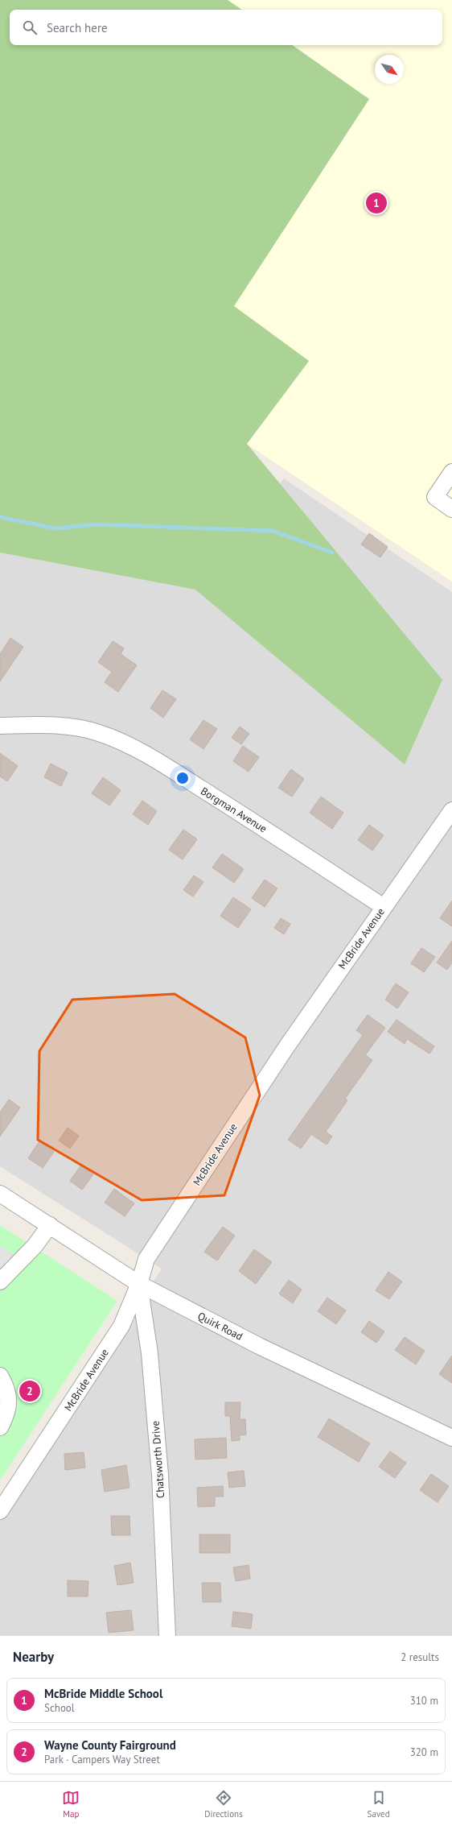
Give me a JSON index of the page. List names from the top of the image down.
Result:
{
  "streets": {
    "street": [
      "Borgman Avenue",
      "McBride Avenue",
      "Quirk Road",
      "Chatsworth Drive"
    ]
  },
  "crossings": [
    ["Borgman Avenue", "McBride Avenue"],
    ["McBride Avenue", "Quirk Road"],
    ["McBride Avenue", "Chatsworth Drive"],
    ["Quirk Road", "Chatsworth Drive"]
  ],
  "north": "bottom right",
  "page": {
    "search": "Search here",
    "pins": ["1", "2"],
    "heading": ["Nearby", "2 results"],
    "list": [
      {
        "mark": "1",
        "name": "McBride Middle School",
        "note": "School",
        "value": "310 m"
      },
      {
        "mark": "2",
        "name": "Wayne County Fairground",
        "note": "Park · Campers Way Street",
        "value": "320 m"
      }
    ],
    "nav": ["Map", "Directions", "Saved"]
  }
}
